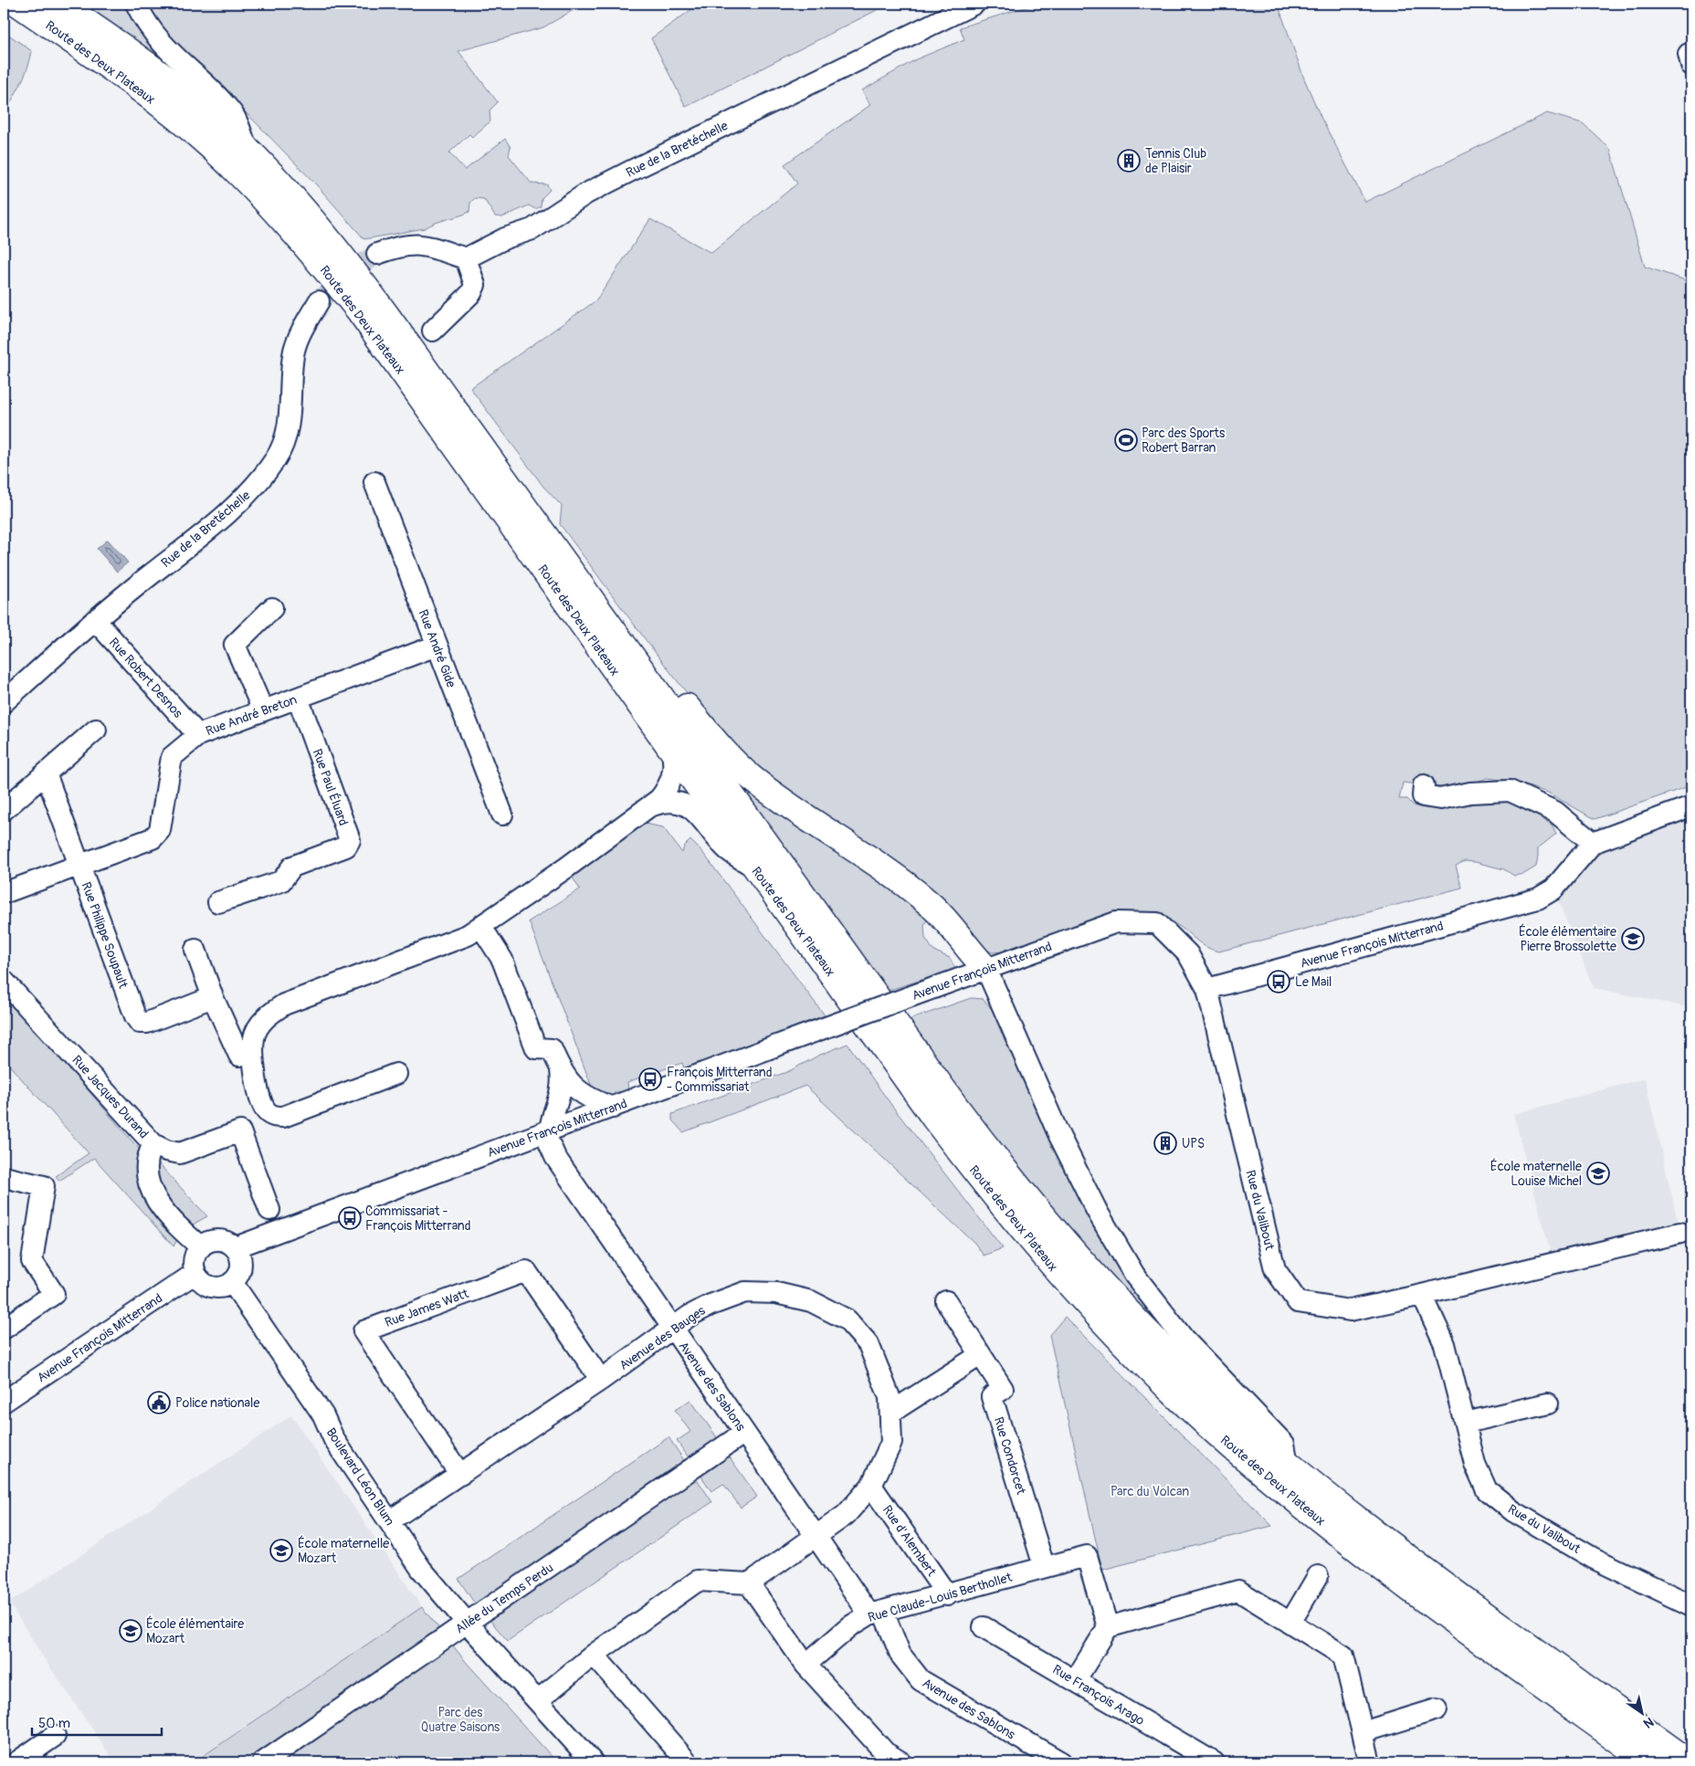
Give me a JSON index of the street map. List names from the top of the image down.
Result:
{
  "streets": {
    "main road": ["Route des Deux Plateaux"],
    "street": [
      "Rue de la Bretéchelle",
      "Rue André Gide",
      "Rue Robert Desnos",
      "Rue André Breton",
      "Rue Paul Éluard",
      "Rue Philippe Soupault",
      "Avenue François Mitterrand",
      "Rue Jacques Durand",
      "Rue du Valibout",
      "Rue James Watt",
      "Avenue des Bauges",
      "Avenue des Sablons",
      "Rue Condorcet",
      "Boulevard Léon Blum",
      "Rue d'Alembert",
      "Rue Claude-Louis Berthollet",
      "Allée du Temps Perdu",
      "Rue François Arago"
    ]
  },
  "crossings": [
    ["Route des Deux Plateaux", "Avenue François Mitterrand"],
    ["Rue de la Bretéchelle", "Rue Robert Desnos"],
    ["Rue André Gide", "Rue André Breton"],
    ["Rue Robert Desnos", "Rue André Breton"],
    ["Rue André Breton", "Rue Paul Éluard"],
    ["Rue André Breton", "Rue Philippe Soupault"],
    ["Avenue François Mitterrand", "Rue du Valibout"],
    ["Avenue François Mitterrand", "Avenue des Sablons"],
    ["Avenue François Mitterrand", "Boulevard Léon Blum"],
    ["Rue James Watt", "Avenue des Bauges"],
    ["Avenue des Bauges", "Avenue des Sablons"],
    ["Avenue des Bauges", "Boulevard Léon Blum"],
    ["Avenue des Bauges", "Rue d'Alembert"],
    ["Avenue des Sablons", "Rue Claude-Louis Berthollet"],
    ["Avenue des Sablons", "Allée du Temps Perdu"],
    ["Rue Condorcet", "Rue Claude-Louis Berthollet"],
    ["Boulevard Léon Blum", "Allée du Temps Perdu"],
    ["Rue d'Alembert", "Rue Claude-Louis Berthollet"]
  ],
  "parks": ["Parc du Volcan", "Parc des Quatre Saisons"],
  "places": {
    "building": ["Tennis Club de Plaisir", "UPS"],
    "sports": ["Parc des Sports Robert Barran"],
    "school or university": [
      "École élémentaire Pierre Brossolette",
      "École maternelle Louise Michel",
      "École maternelle Mozart",
      "École élémentaire Mozart"
    ],
    "bus stop": ["Le Mail", "François Mitterrand - Commissariat", "Commissariat - François Mitterrand"],
    "public building": ["Police nationale"]
  },
  "scale_bar": "50 m",
  "north": "bottom right"
}
